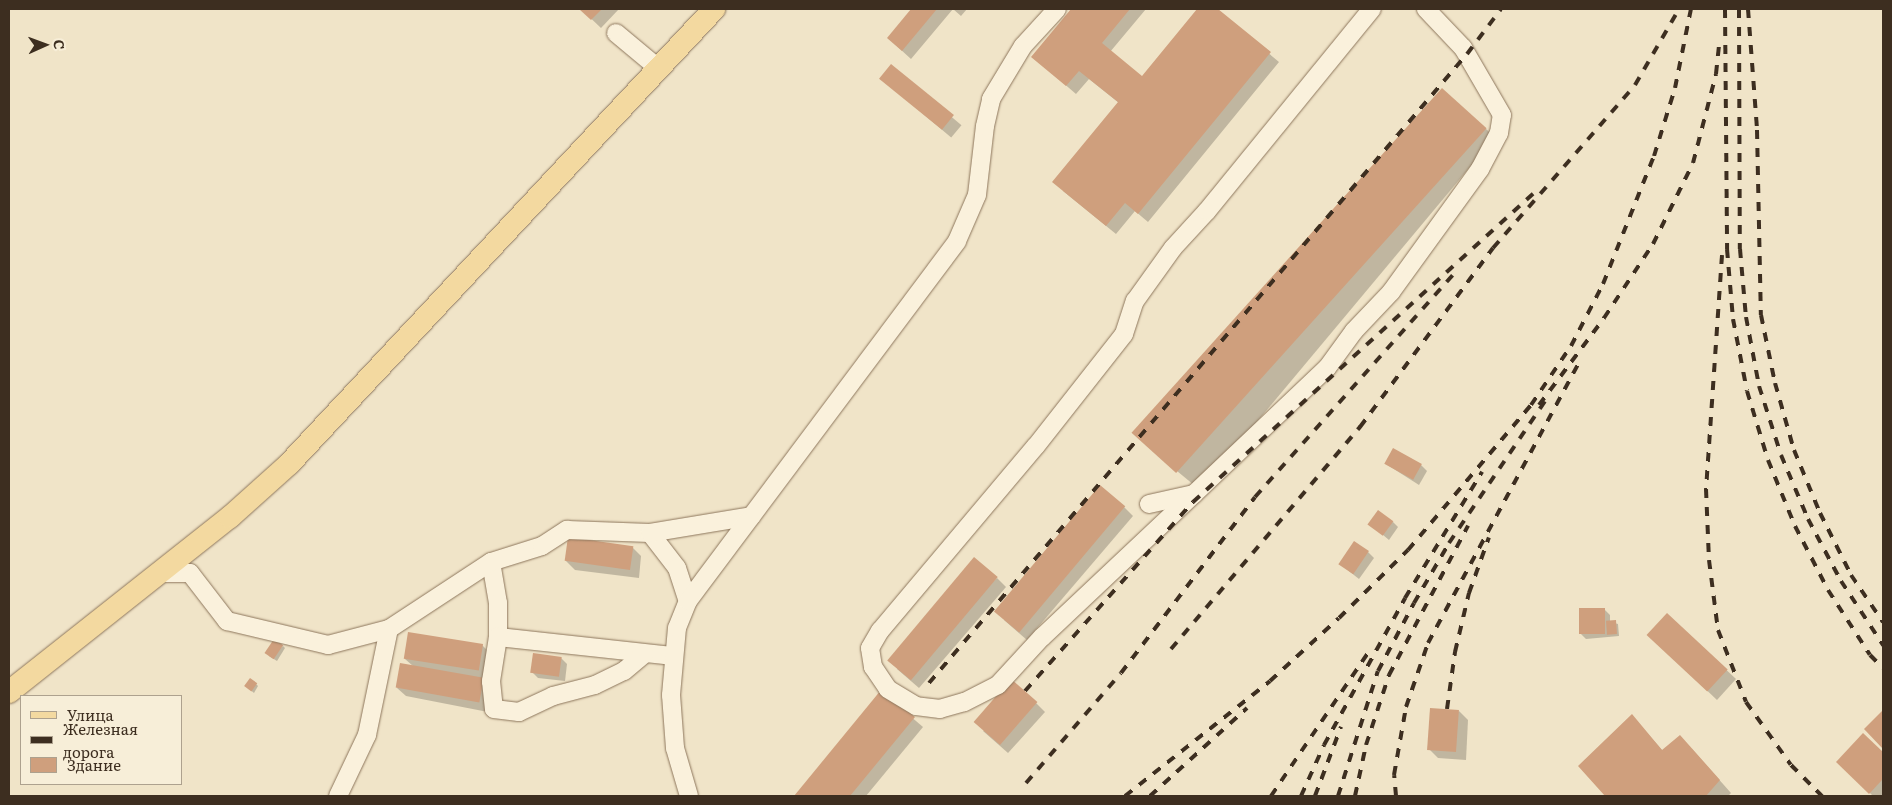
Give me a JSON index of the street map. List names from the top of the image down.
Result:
{
  "legend": ["Улица", "Железная дорога", "Здание"],
  "north": "right"
}
